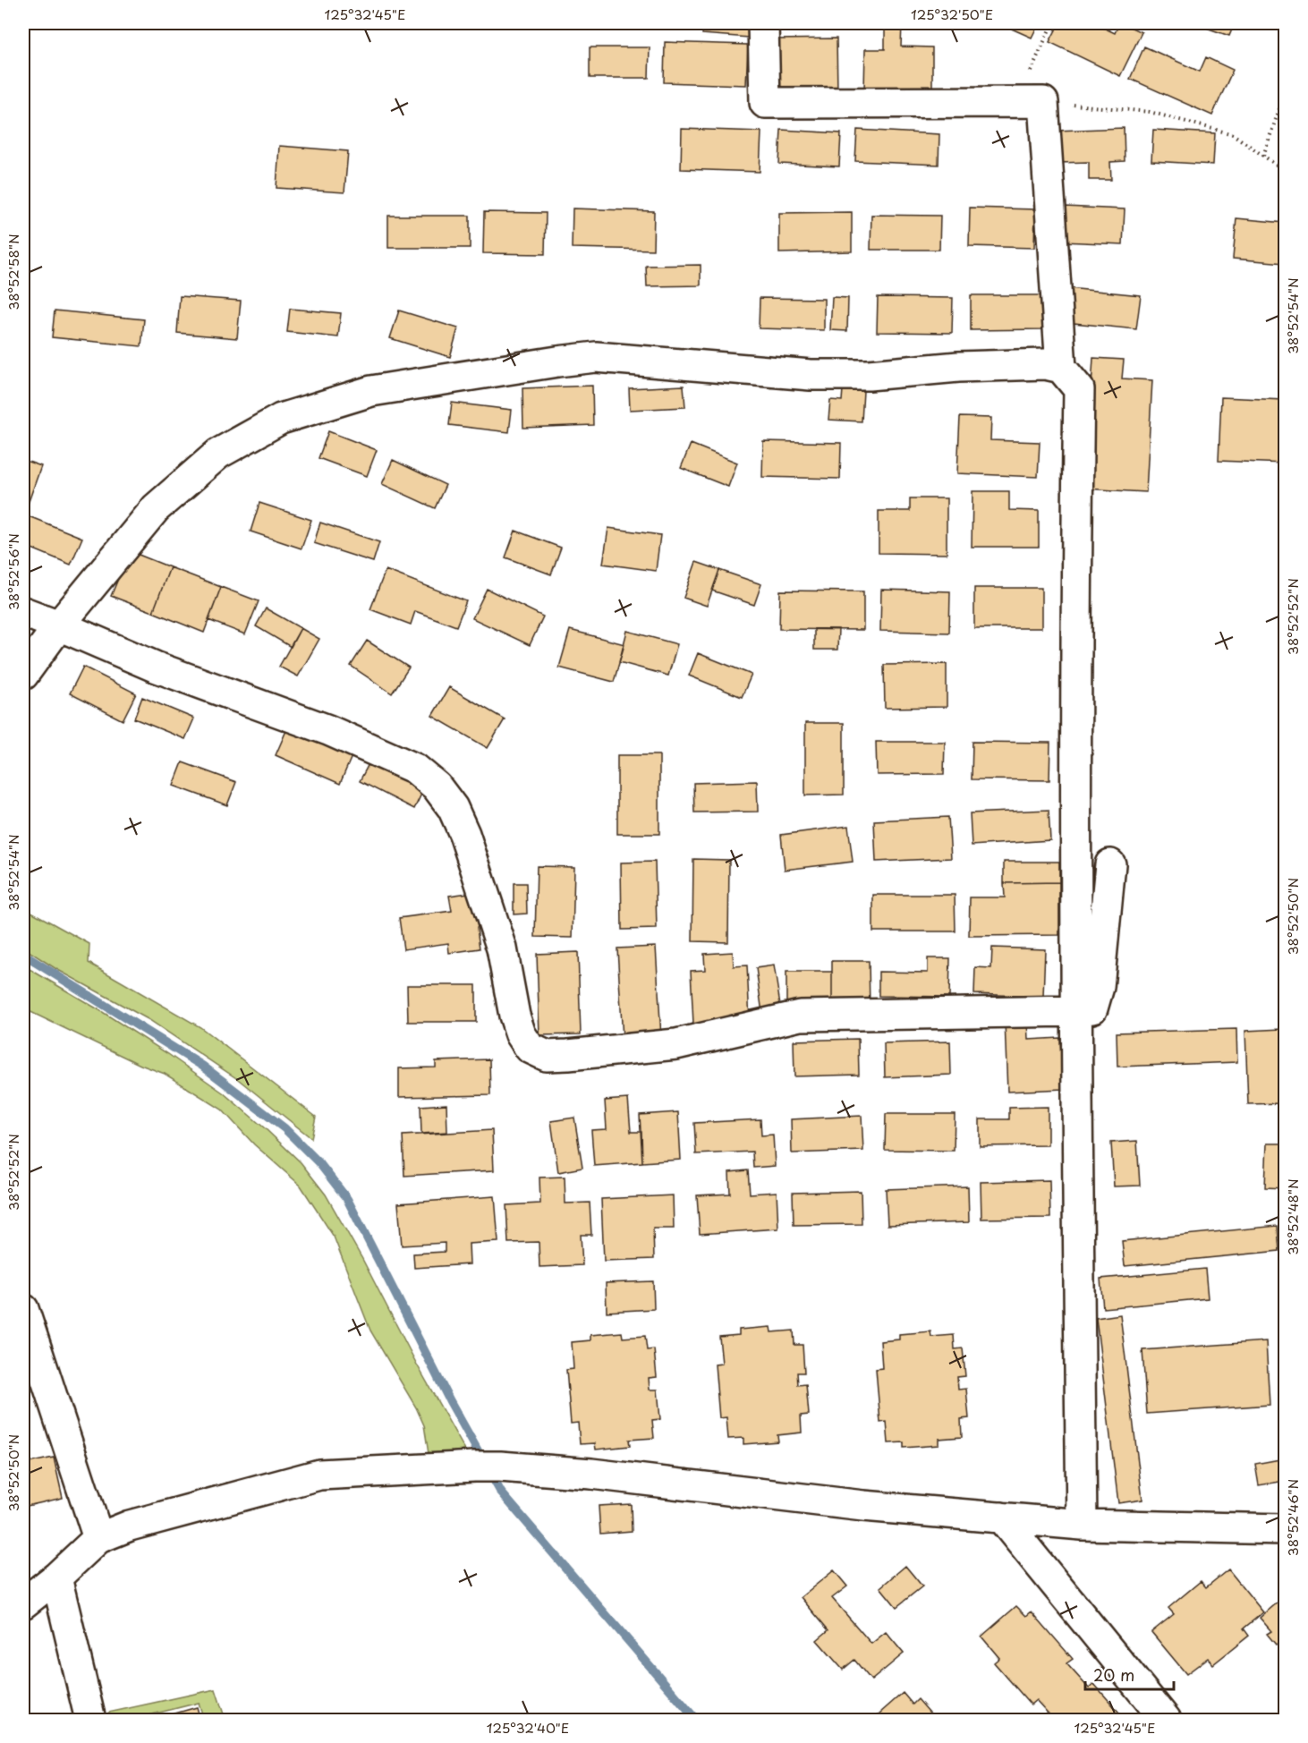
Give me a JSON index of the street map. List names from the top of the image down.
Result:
{
  "scale_bar": "20 m",
  "coordinates": [
    "125°32'45\"E",
    "125°32'50\"E",
    "38°52'58\"N",
    "38°52'54\"N",
    "38°52'56\"N",
    "38°52'52\"N",
    "38°52'50\"N",
    "38°52'48\"N",
    "38°52'46\"N",
    "125°32'40\"E"
  ]
}
